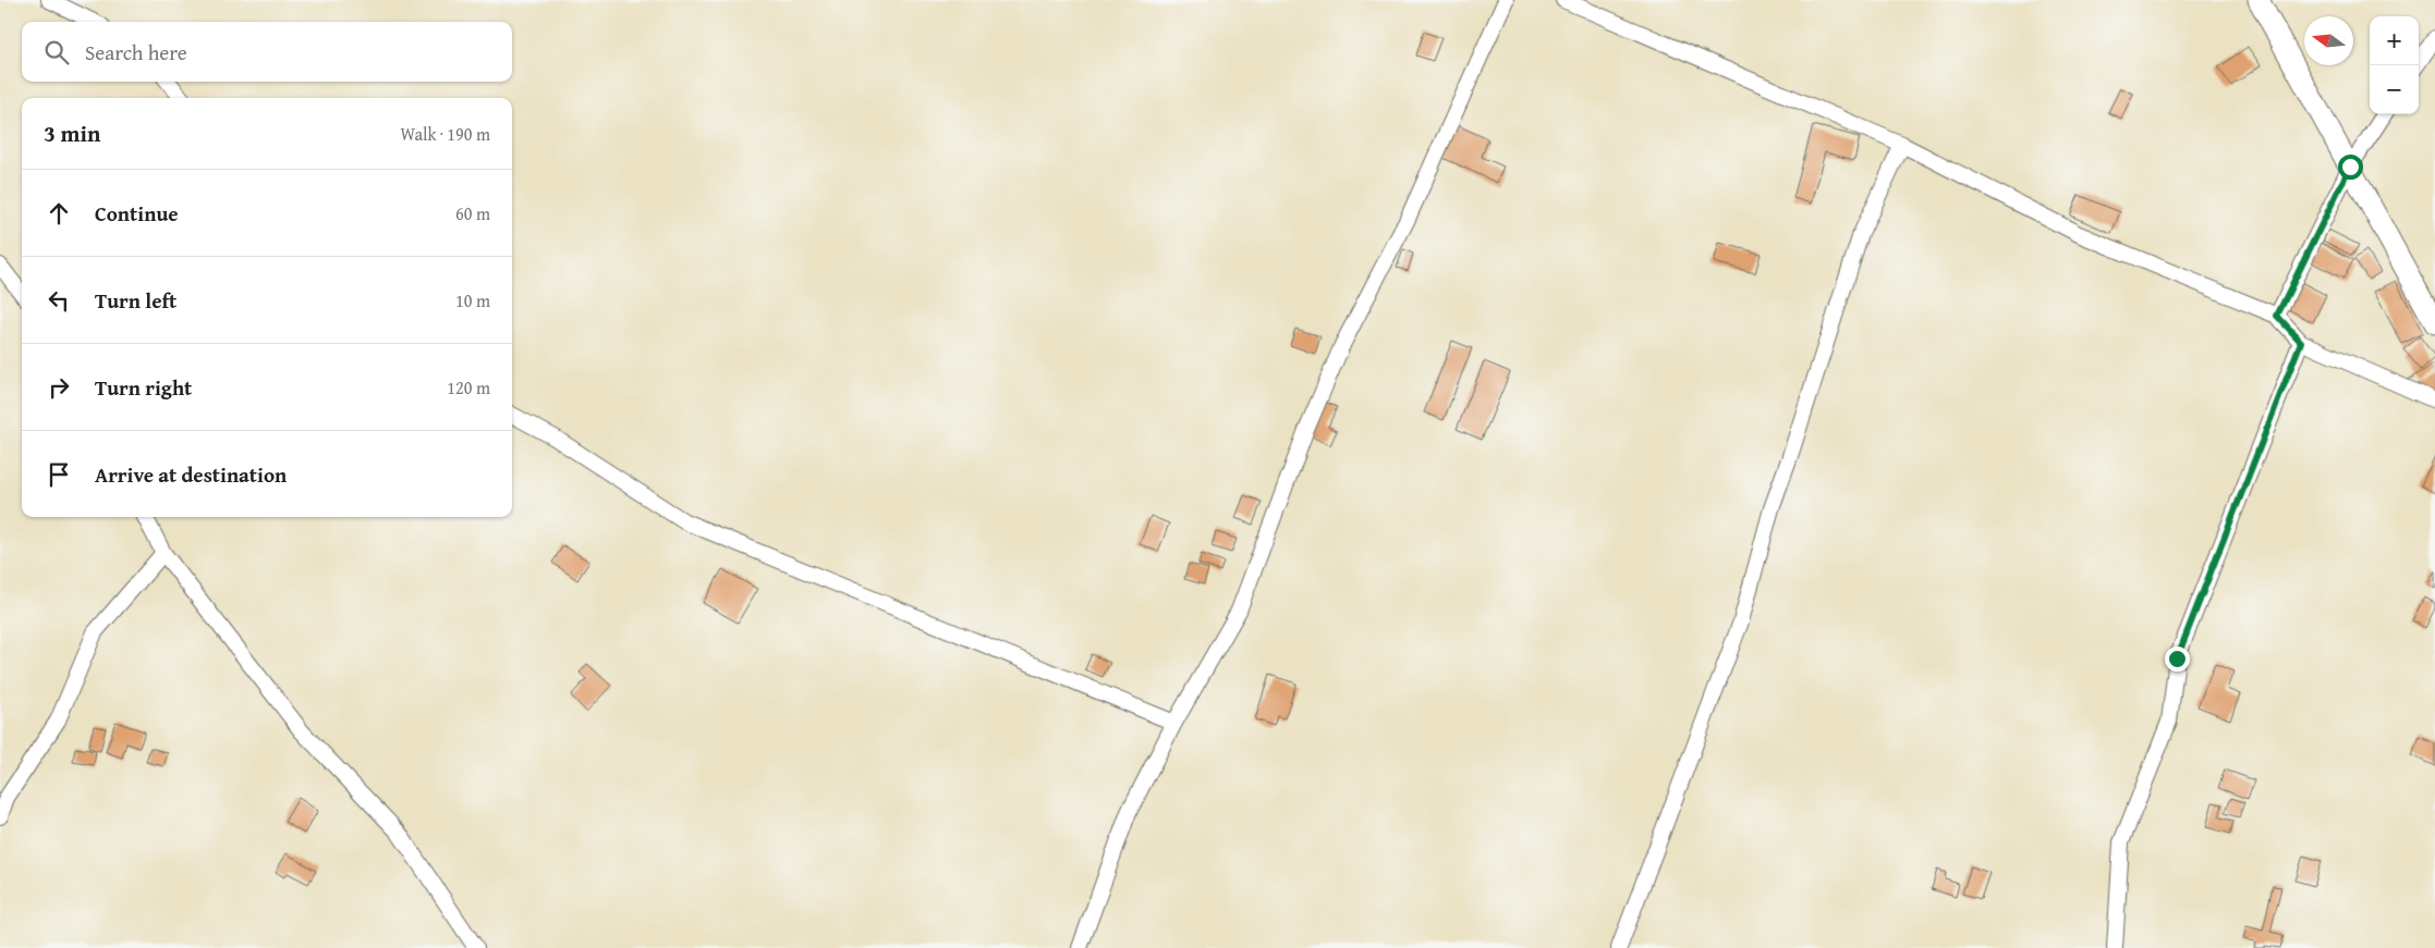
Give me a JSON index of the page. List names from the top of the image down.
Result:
{
  "north": "left",
  "page": {
    "map_buttons": ["+", "−"],
    "search": "Search here",
    "heading": ["3 min", "Walk · 190 m"],
    "list": [
      ["Continue", "60 m"],
      ["Turn left", "10 m"],
      ["Turn right", "120 m"],
      "Arrive at destination"
    ]
  }
}
